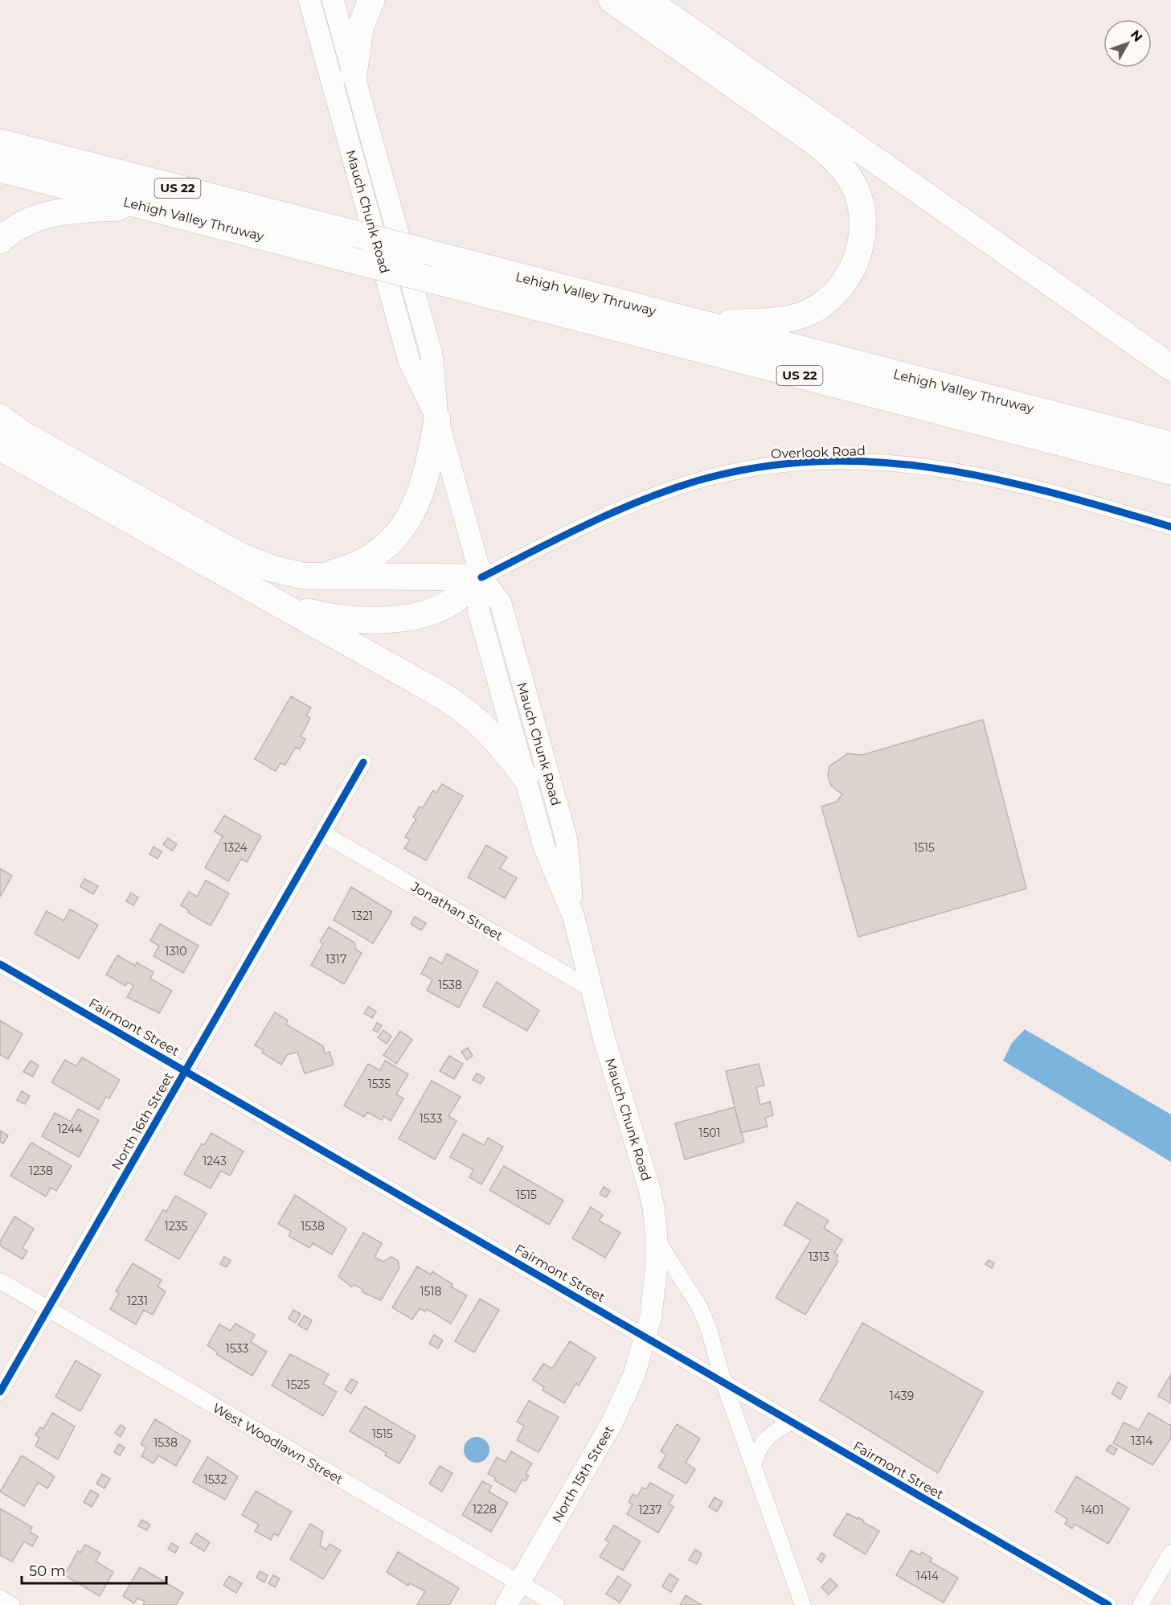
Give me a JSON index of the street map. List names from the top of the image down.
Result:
{
  "streets": {
    "highway": ["US 22", "Lehigh Valley Thruway"],
    "main road": ["Mauch Chunk Road", "North 15th Street"],
    "street": [
      "Overlook Road",
      "Jonathan Street",
      "Fairmont Street",
      "North 16th Street",
      "West Woodlawn Street"
    ]
  },
  "crossings": [
    ["Mauch Chunk Road", "Overlook Road"],
    ["Mauch Chunk Road", "Jonathan Street"],
    ["Mauch Chunk Road", "Fairmont Street"],
    ["Mauch Chunk Road", "North 15th Street"],
    ["Jonathan Street", "North 16th Street"],
    ["Fairmont Street", "North 16th Street"],
    ["Fairmont Street", "North 15th Street"],
    ["North 16th Street", "West Woodlawn Street"],
    ["West Woodlawn Street", "North 15th Street"]
  ],
  "house_numbers": [
    "1324",
    "1515",
    "1321",
    "1310",
    "1317",
    "1538",
    "1535",
    "1533",
    "1244",
    "1501",
    "1243",
    "1238",
    "1515",
    "1235",
    "1538",
    "1313",
    "1518",
    "1231",
    "1533",
    "1525",
    "1439",
    "1515",
    "1314",
    "1538",
    "1532",
    "1228",
    "1237",
    "1401",
    "1414"
  ],
  "scale_bar": "50 m",
  "north": "top right"
}
